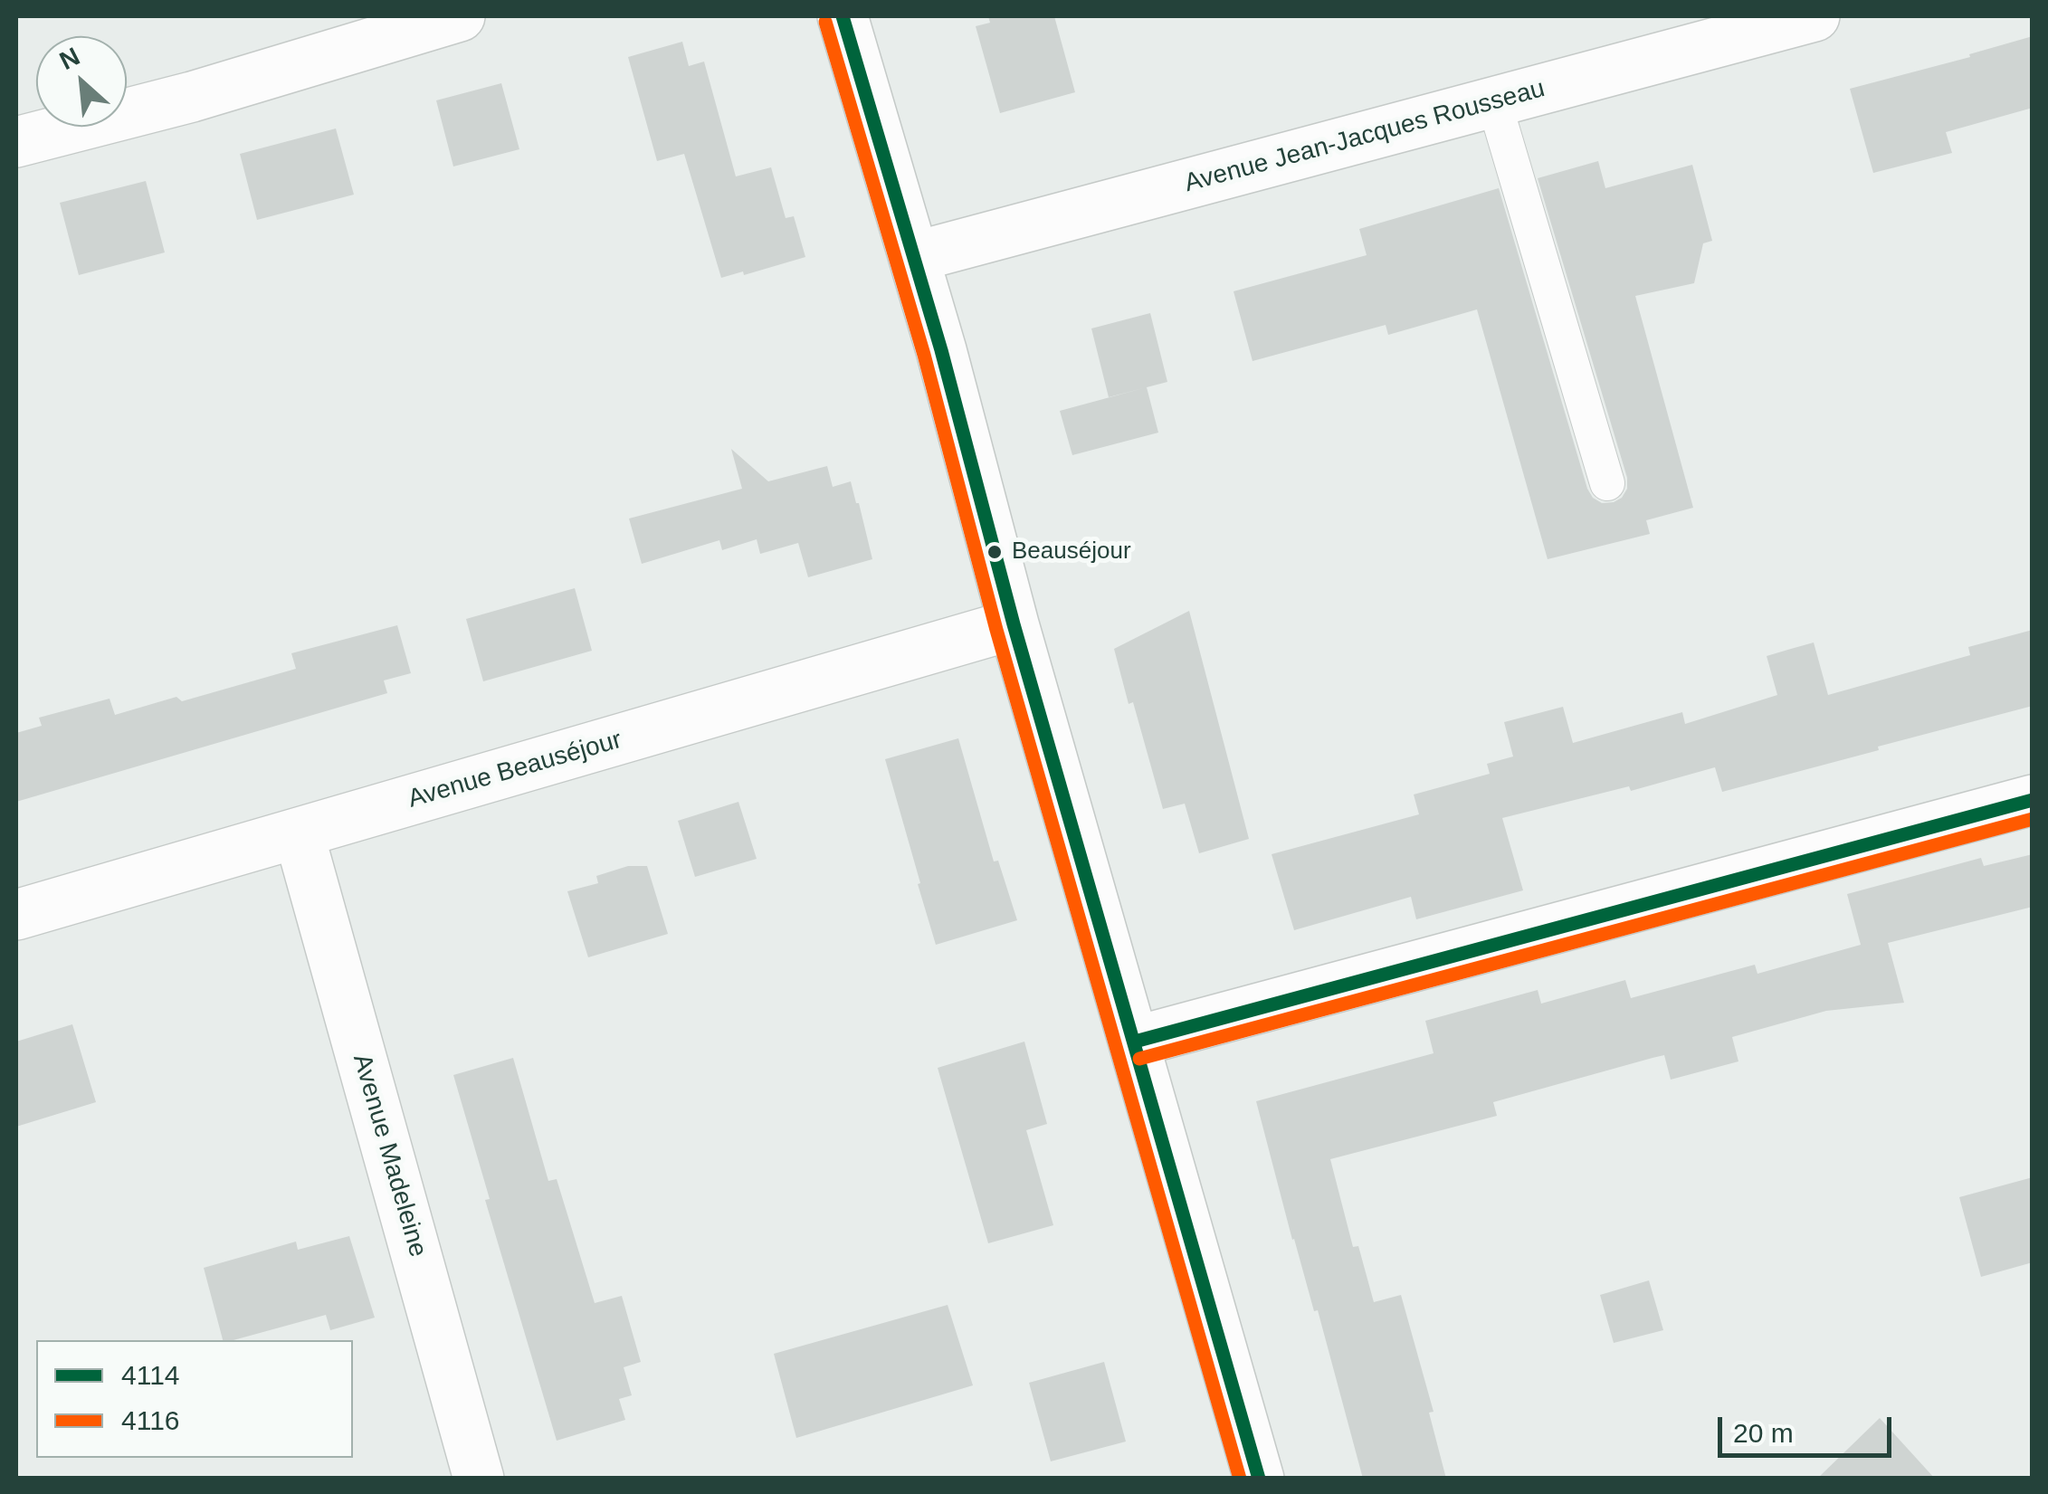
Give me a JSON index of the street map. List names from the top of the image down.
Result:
{
  "streets": {
    "street": ["Avenue Jean-Jacques Rousseau", "Avenue Beauséjour", "Avenue Madeleine"]
  },
  "crossings": [
    ["Avenue Beauséjour", "Avenue Madeleine"]
  ],
  "places": ["Beauséjour"],
  "lines": ["transit line 4114", "transit line 4116"],
  "legend": ["4114", "4116"],
  "scale_bar": "20 m",
  "north": "top left"
}
